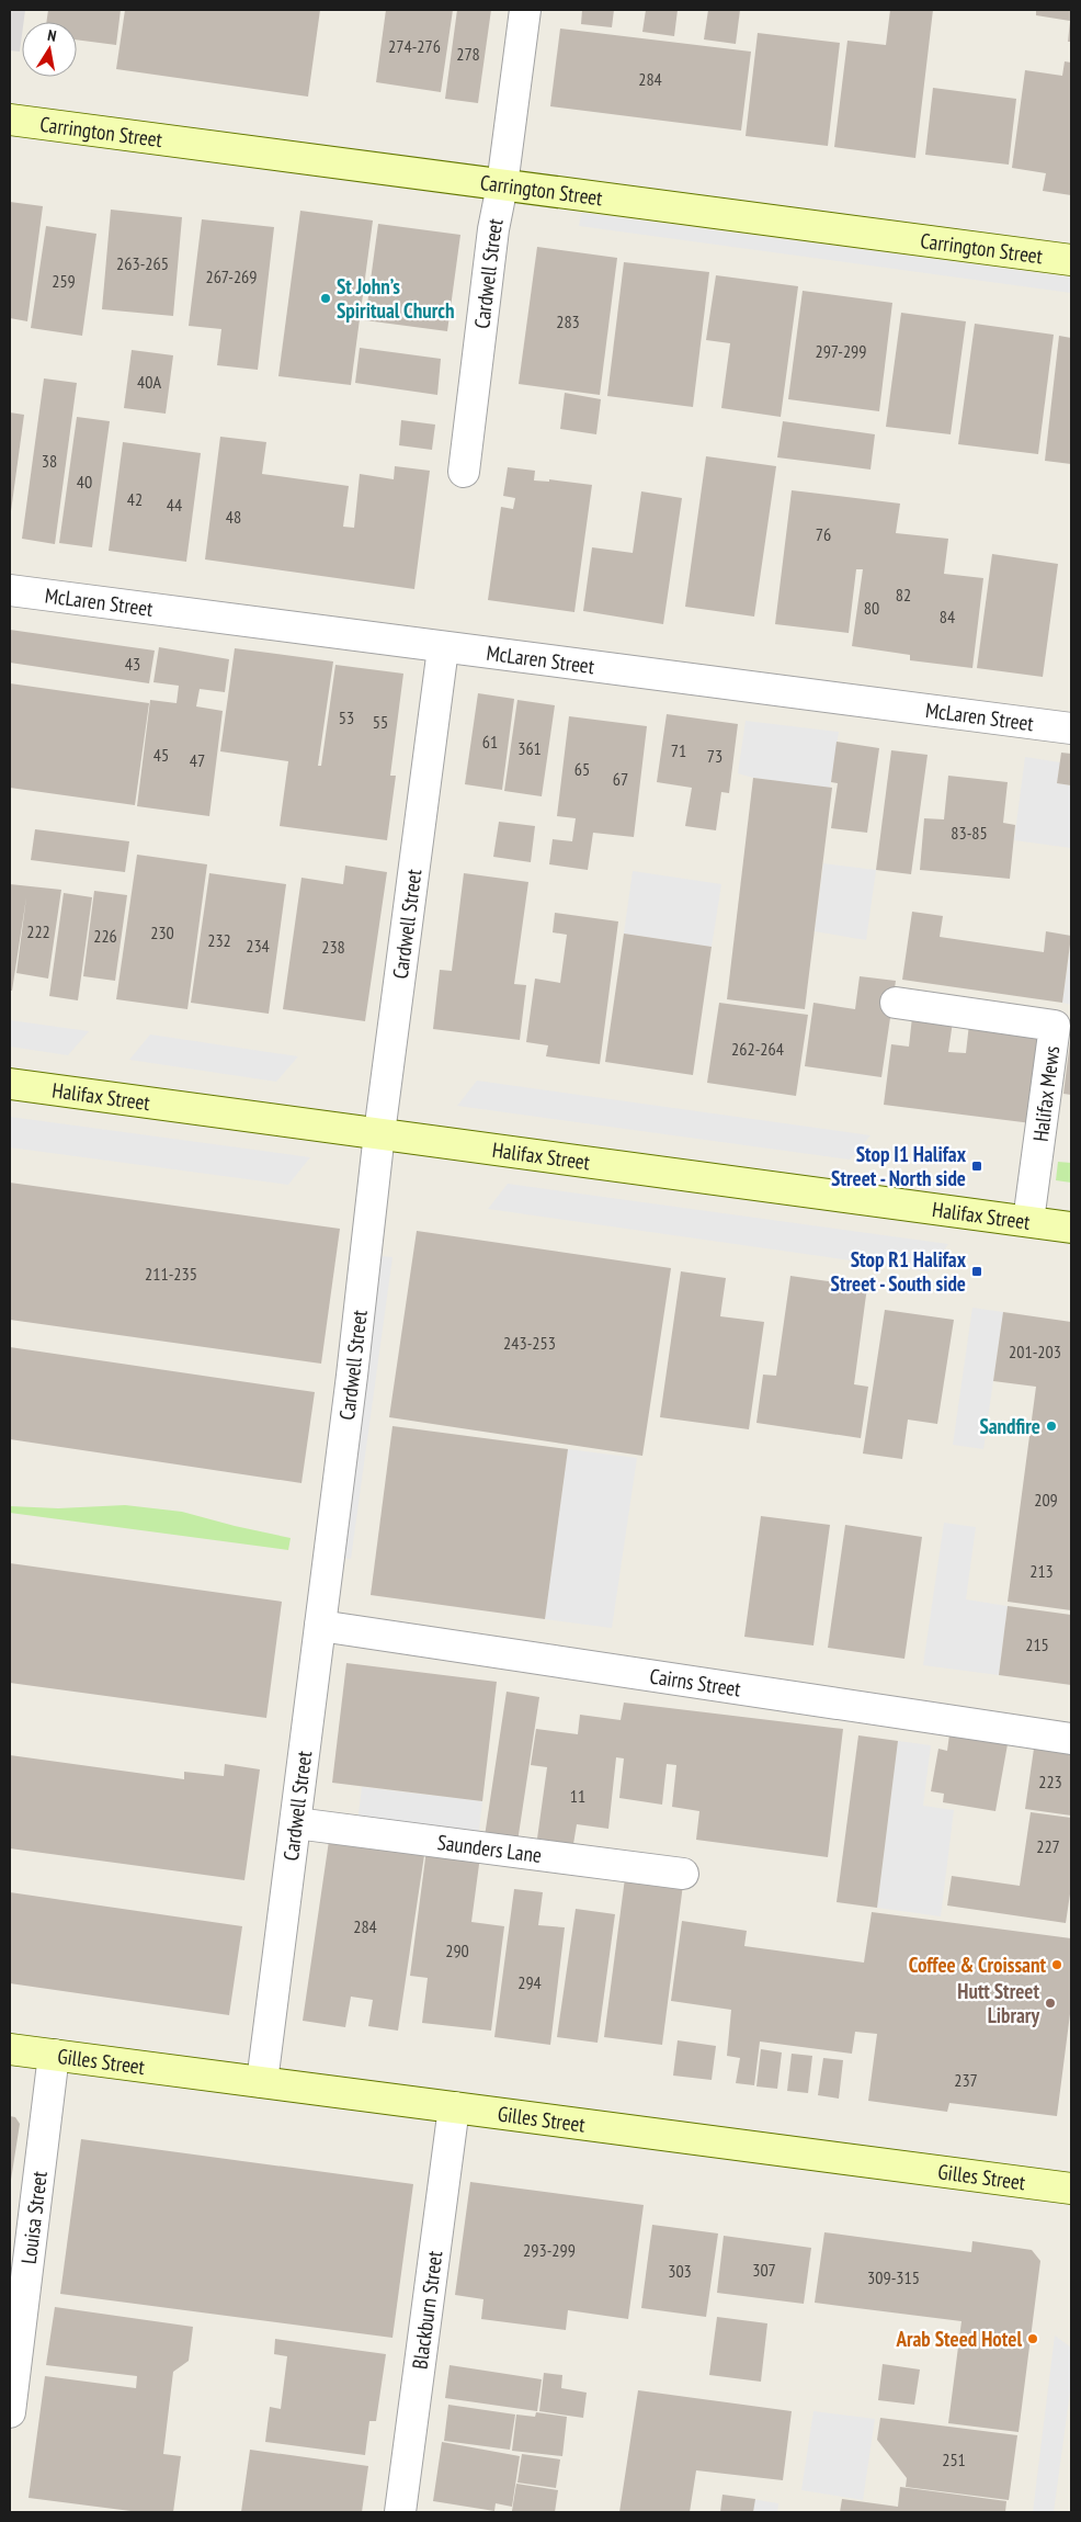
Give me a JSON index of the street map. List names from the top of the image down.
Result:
{
  "streets": {
    "street": [
      "Carrington Street",
      "Cardwell Street",
      "McLaren Street",
      "Halifax Mews",
      "Halifax Street",
      "Cairns Street",
      "Saunders Lane",
      "Gilles Street",
      "Louisa Street",
      "Blackburn Street"
    ]
  },
  "crossings": [
    ["Carrington Street", "Cardwell Street"],
    ["Cardwell Street", "McLaren Street"],
    ["Cardwell Street", "Halifax Street"],
    ["Cardwell Street", "Cairns Street"],
    ["Cardwell Street", "Saunders Lane"],
    ["Cardwell Street", "Gilles Street"],
    ["Halifax Mews", "Halifax Street"],
    ["Gilles Street", "Louisa Street"],
    ["Gilles Street", "Blackburn Street"]
  ],
  "places": {
    "other": [
      "St John’s Spiritual Church",
      "Sandfire",
      "Coffee & Croissant",
      "Hutt Street Library",
      "Arab Steed Hotel"
    ],
    "transit": ["Stop I1 Halifax Street - North side", "Stop R1 Halifax Street - South side"]
  },
  "house_numbers": [
    "274-276",
    "278",
    "284",
    "263-265",
    "267-269",
    "259",
    "283",
    "297-299",
    "40A",
    "38",
    "40",
    "42",
    "44",
    "48",
    "76",
    "82",
    "80",
    "84",
    "43",
    "53",
    "55",
    "61",
    "361",
    "71",
    "45",
    "73",
    "47",
    "65",
    "67",
    "83-85",
    "222",
    "230",
    "226",
    "232",
    "234",
    "238",
    "262-264",
    "211-235",
    "243-253",
    "201-203",
    "209",
    "213",
    "215",
    "223",
    "11",
    "227",
    "284",
    "290",
    "294",
    "237",
    "293-299",
    "307",
    "303",
    "309-315",
    "251"
  ],
  "north": "top"
}
